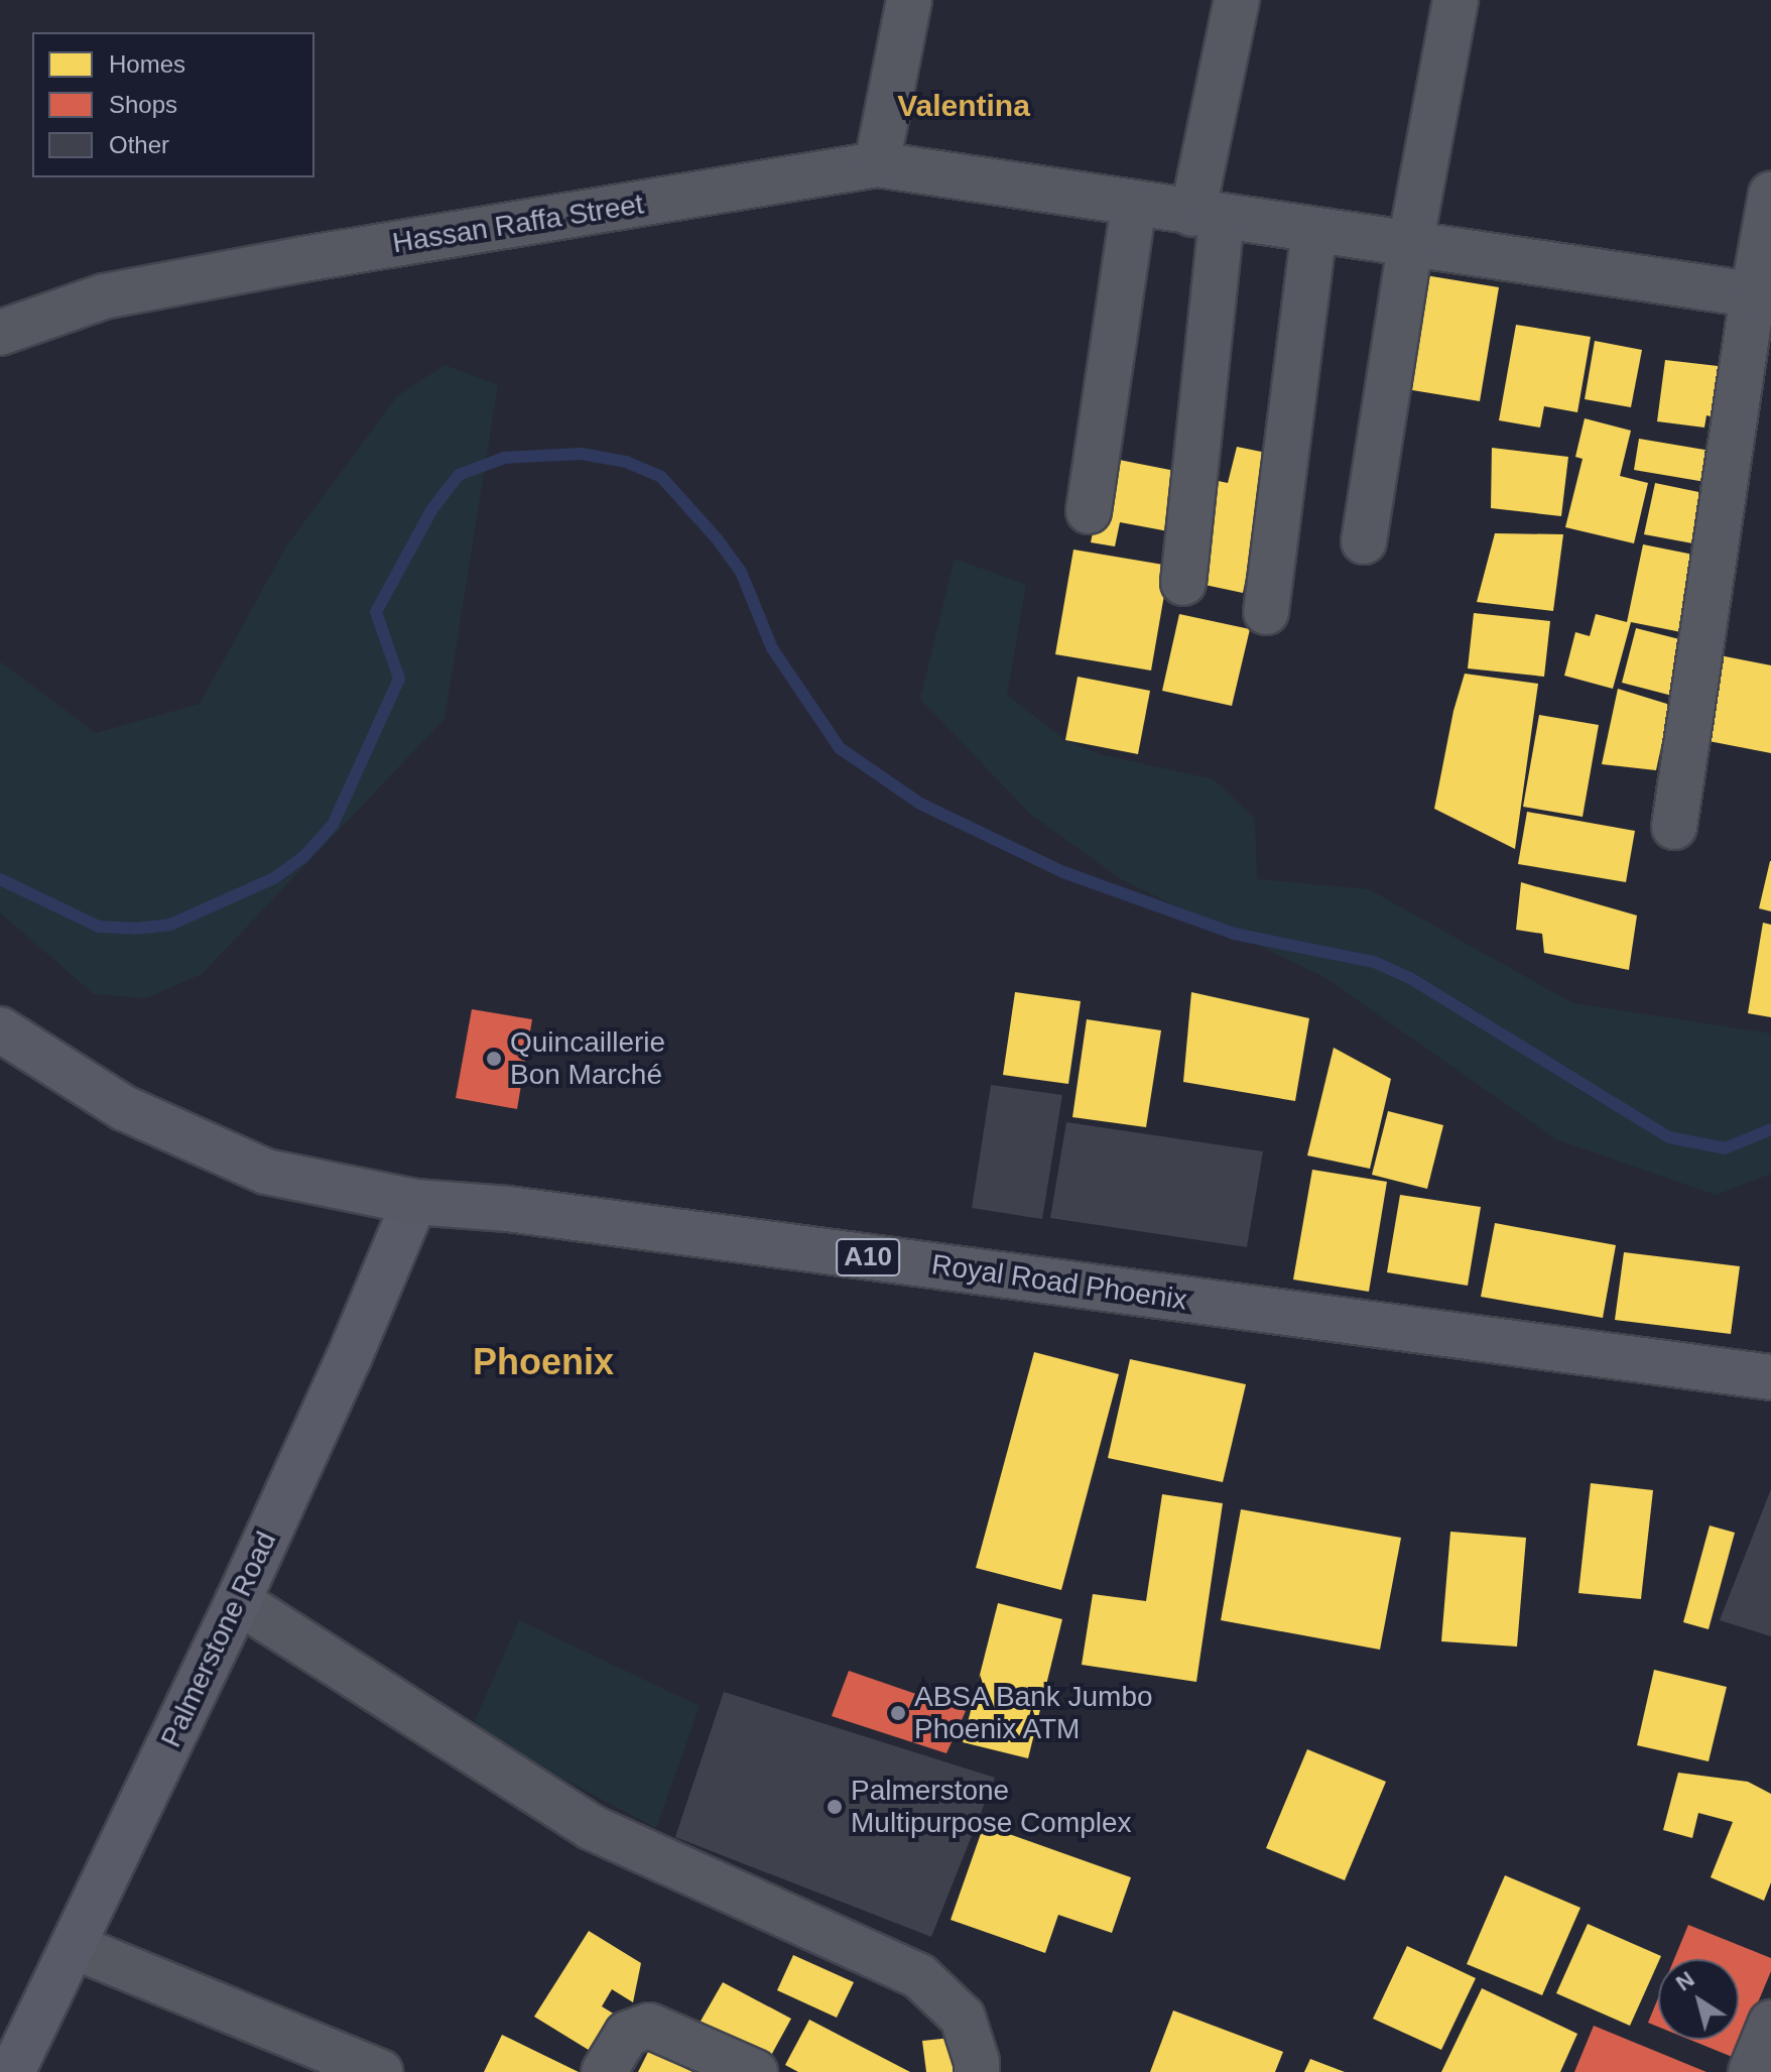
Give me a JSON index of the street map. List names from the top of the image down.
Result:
{
  "streets": {
    "main road": ["A10", "Royal Road Phoenix", "Palmerstone Road"],
    "street": ["Hassan Raffa Street"]
  },
  "crossings": [
    ["Royal Road Phoenix", "Palmerstone Road"]
  ],
  "districts": ["Valentina", "Phoenix"],
  "places": ["Quincaillerie Bon Marché", "ABSA Bank Jumbo Phoenix ATM", "Palmerstone Multipurpose Complex"],
  "legend": ["Homes", "Shops", "Other"],
  "north": "top left"
}
